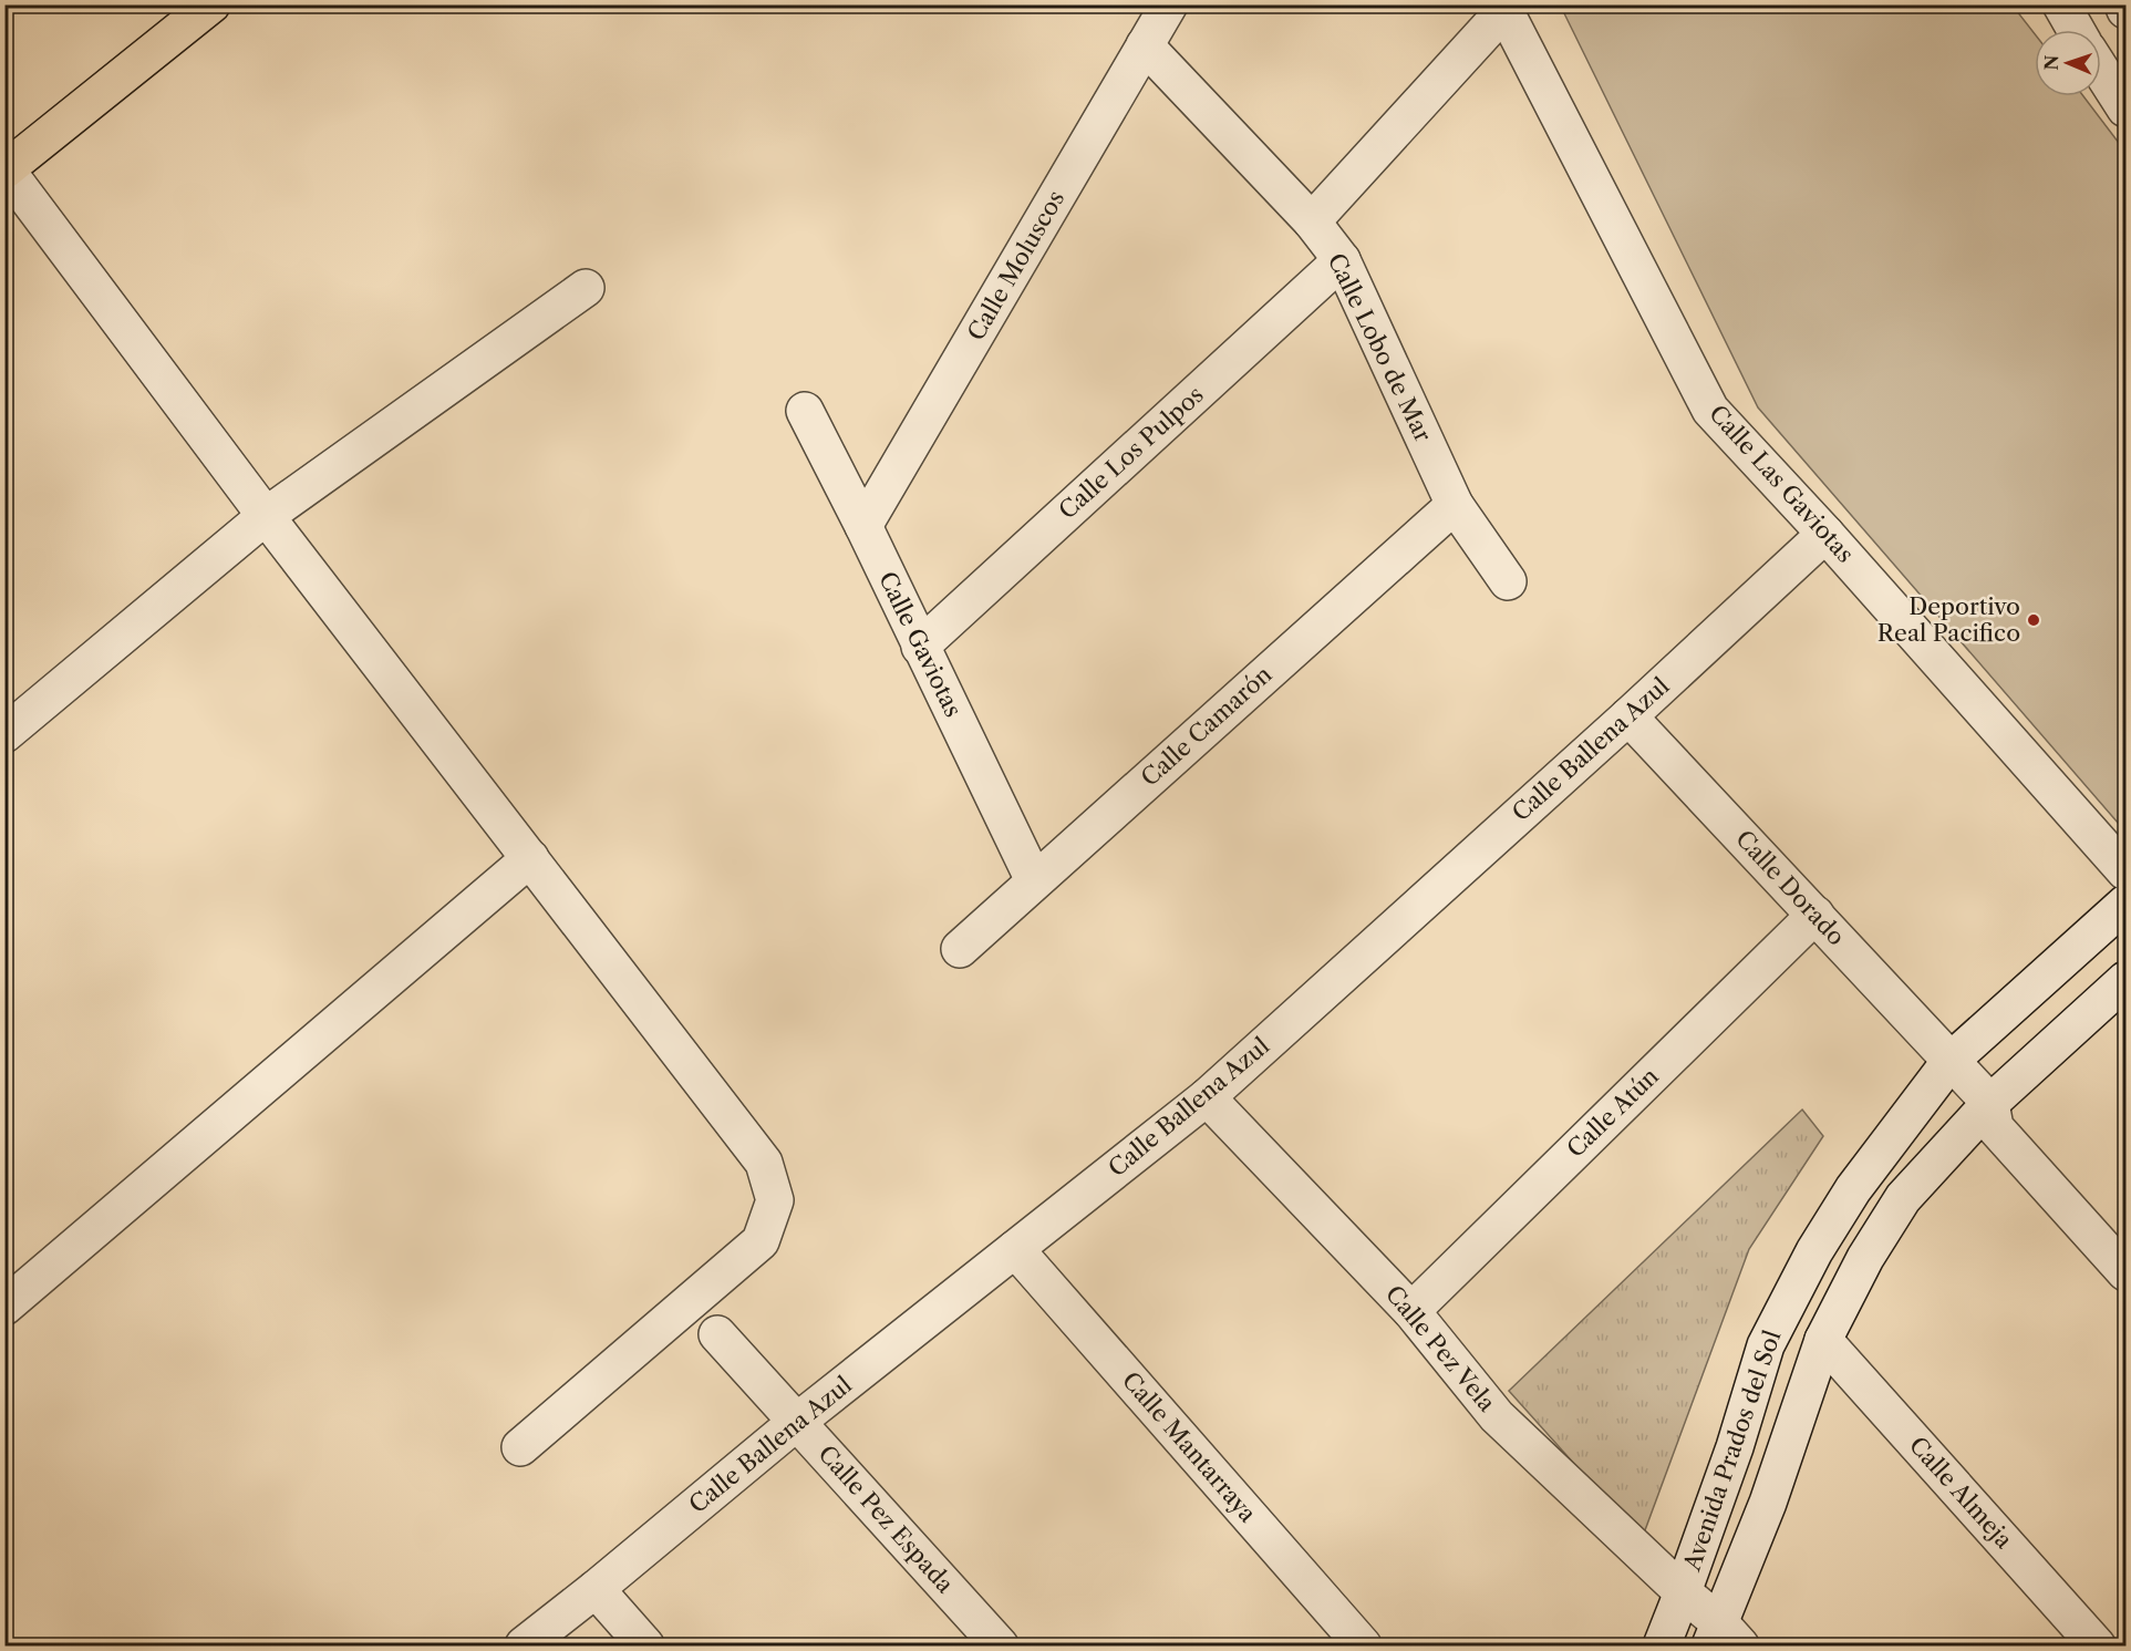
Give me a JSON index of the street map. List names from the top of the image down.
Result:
{
  "streets": {
    "street": [
      "Calle Moluscos",
      "Calle Lobo de Mar",
      "Calle Los Pulpos",
      "Calle Las Gaviotas",
      "Calle Gaviotas",
      "Calle Camarón",
      "Calle Ballena Azul",
      "Calle Dorado",
      "Calle Atún",
      "Calle Pez Vela",
      "Calle Mantarraya",
      "Avenida Prados del Sol",
      "Calle Almeja",
      "Calle Pez Espada"
    ]
  },
  "crossings": [
    ["Calle Moluscos", "Calle Lobo de Mar"],
    ["Calle Moluscos", "Calle Gaviotas"],
    ["Calle Lobo de Mar", "Calle Los Pulpos"],
    ["Calle Lobo de Mar", "Calle Camarón"],
    ["Calle Los Pulpos", "Calle Gaviotas"],
    ["Calle Las Gaviotas", "Calle Ballena Azul"],
    ["Calle Gaviotas", "Calle Camarón"],
    ["Calle Ballena Azul", "Calle Dorado"],
    ["Calle Ballena Azul", "Calle Pez Vela"],
    ["Calle Ballena Azul", "Calle Mantarraya"],
    ["Calle Ballena Azul", "Calle Pez Espada"],
    ["Calle Dorado", "Calle Atún"],
    ["Calle Dorado", "Avenida Prados del Sol"],
    ["Calle Atún", "Calle Pez Vela"],
    ["Calle Pez Vela", "Avenida Prados del Sol"],
    ["Avenida Prados del Sol", "Calle Almeja"]
  ],
  "places": ["Deportivo Real Pacifico"],
  "north": "left"
}
